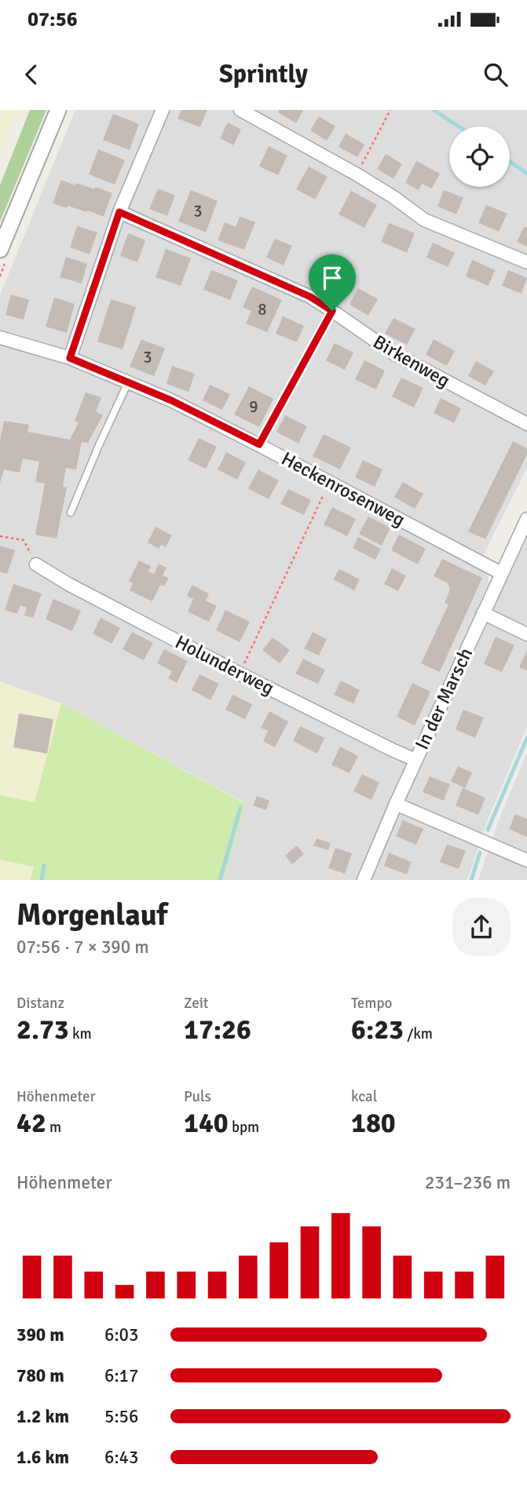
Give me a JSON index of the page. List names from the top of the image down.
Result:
{
  "streets": {
    "street": [
      "Birkenweg",
      "Heckenrosenweg",
      "Holunderweg",
      "In der Marsch"
    ]
  },
  "crossings": [
    ["Heckenrosenweg", "In der Marsch"],
    ["Holunderweg", "In der Marsch"]
  ],
  "house_numbers": [
    "3",
    "8",
    "3",
    "9"
  ],
  "page": {
    "status": "07:56",
    "header": "Sprintly",
    "heading": ["Morgenlauf", "07:56 · 7 × 390 m"],
    "stats": [
      ["Distanz", "2.73 km"],
      ["Zeit", "17:26"],
      ["Tempo", "6:23 /km"],
      ["Höhenmeter", "42 m"],
      ["Puls", "140 bpm"],
      ["kcal", "180"]
    ],
    "chart": ["Höhenmeter", "231–236 m"],
    "list": [
      {
        "name": "390 m",
        "note": "6:03"
      },
      {
        "name": "780 m",
        "note": "6:17"
      },
      {
        "name": "1.2 km",
        "note": "5:56"
      },
      {
        "name": "1.6 km",
        "note": "6:43"
      }
    ]
  }
}
